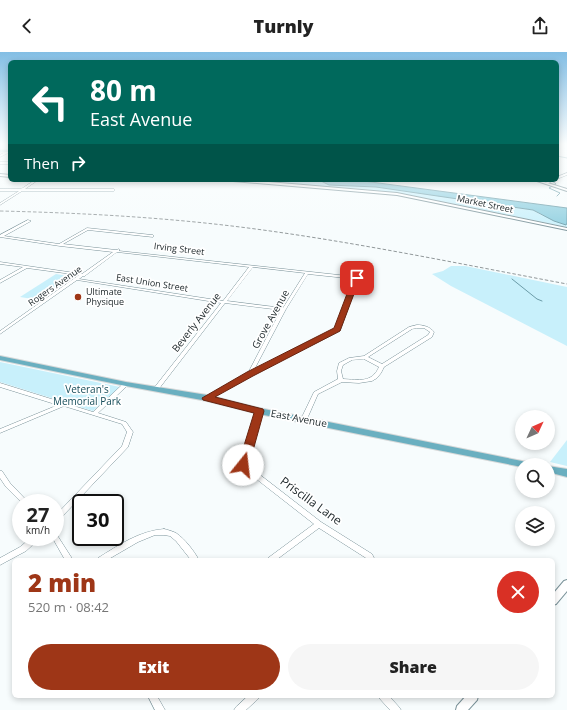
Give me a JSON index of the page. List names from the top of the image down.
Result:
{
  "streets": {
    "highway": ["East Avenue"],
    "street": [
      "Market Street",
      "Irving Street",
      "East Union Street",
      "Rogers Avenue",
      "Grove Avenue",
      "Beverly Avenue",
      "Priscilla Lane"
    ]
  },
  "crossings": [
    ["Irving Street", "Rogers Avenue"],
    ["Irving Street", "Grove Avenue"],
    ["Irving Street", "Beverly Avenue"],
    ["East Union Street", "Rogers Avenue"],
    ["East Union Street", "Grove Avenue"],
    ["East Union Street", "Beverly Avenue"],
    ["Beverly Avenue", "East Avenue"],
    ["East Avenue", "Priscilla Lane"]
  ],
  "parks": ["Veteran's Memorial Park"],
  "places": ["Ultimate Physique"],
  "north": "top right",
  "page": {
    "header": "Turnly",
    "turn": ["80 m", "East Avenue"],
    "then": "Then",
    "speed": "27 km/h",
    "limit": "30",
    "heading": ["2 min", "520 m · 08:42"],
    "buttons": ["Exit", "Share"]
  }
}
